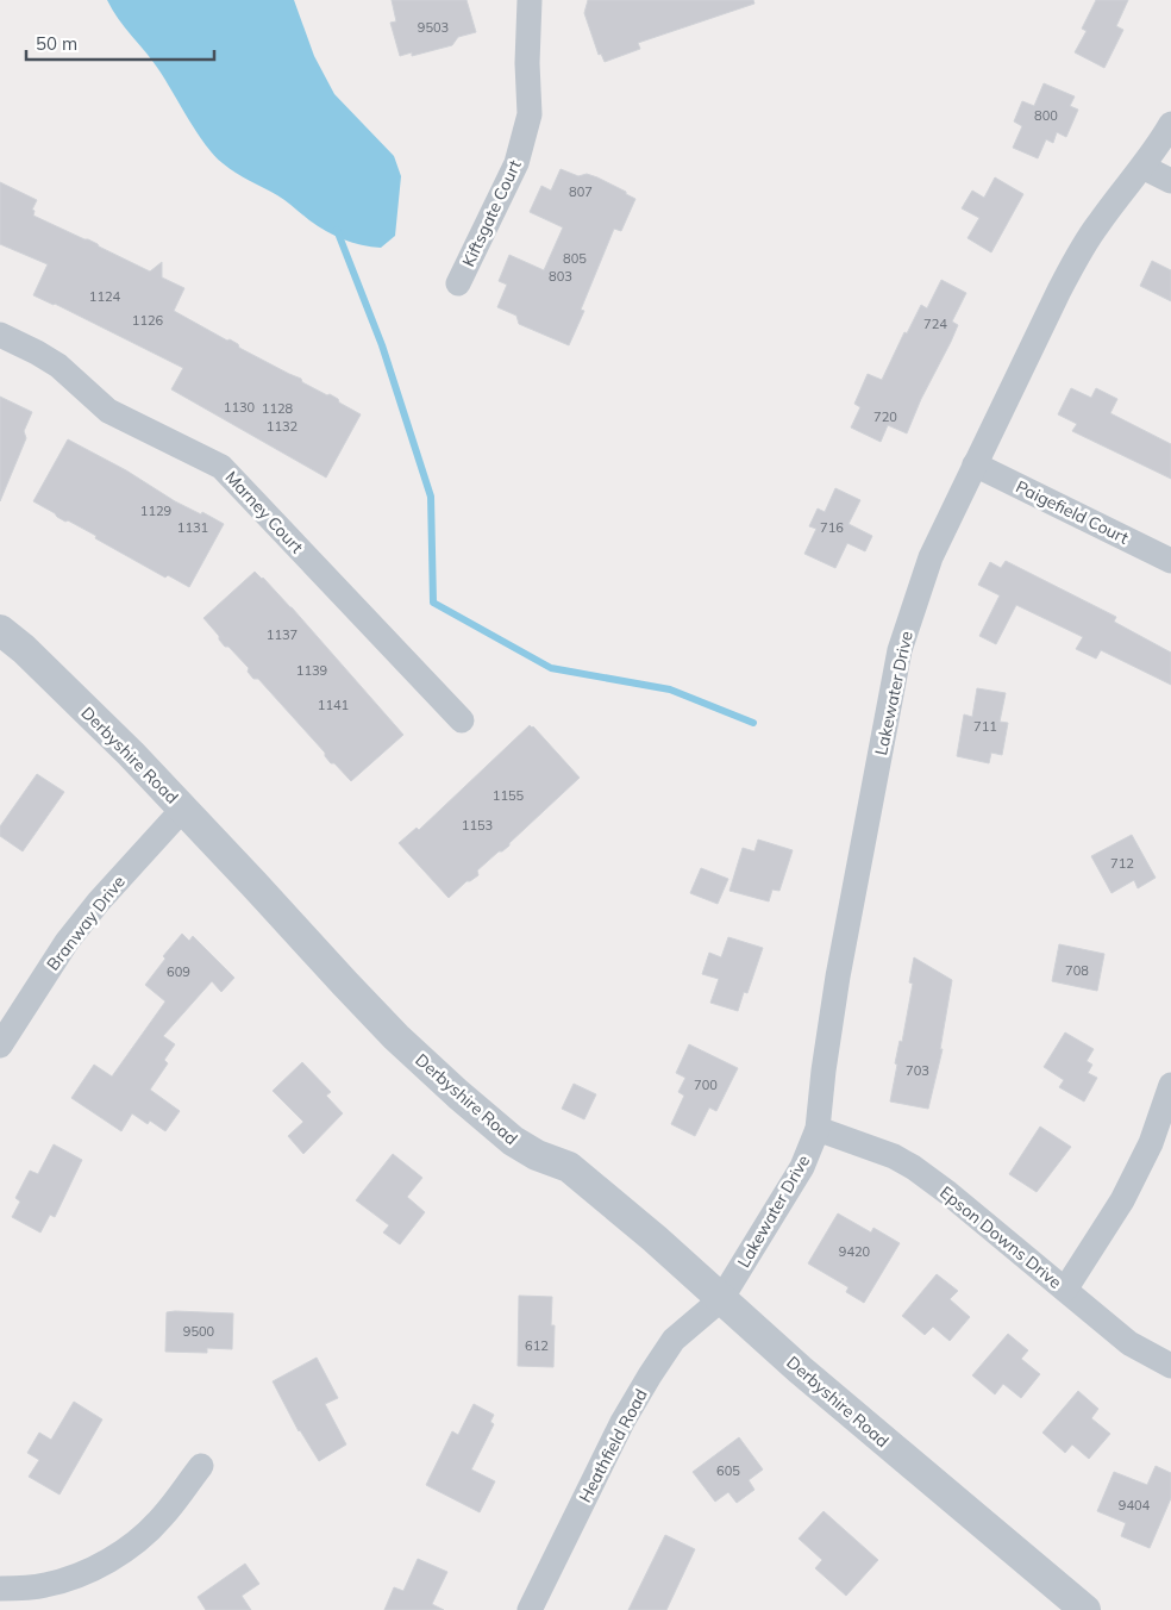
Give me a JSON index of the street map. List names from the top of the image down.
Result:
{
  "streets": {
    "street": [
      "Kiftsgate Court",
      "Marney Court",
      "Paigefield Court",
      "Lakewater Drive",
      "Derbyshire Road",
      "Branway Drive",
      "Epson Downs Drive",
      "Heathfield Road"
    ]
  },
  "crossings": [
    ["Paigefield Court", "Lakewater Drive"],
    ["Lakewater Drive", "Derbyshire Road"],
    ["Lakewater Drive", "Epson Downs Drive"],
    ["Lakewater Drive", "Heathfield Road"],
    ["Derbyshire Road", "Branway Drive"],
    ["Derbyshire Road", "Heathfield Road"]
  ],
  "house_numbers": [
    "9503",
    "800",
    "807",
    "805",
    "803",
    "1124",
    "1126",
    "724",
    "1130",
    "1128",
    "720",
    "1132",
    "1129",
    "1131",
    "716",
    "1137",
    "1139",
    "1141",
    "711",
    "1155",
    "1153",
    "712",
    "708",
    "609",
    "703",
    "700",
    "9420",
    "9500",
    "612",
    "605",
    "9404"
  ],
  "scale_bar": "50 m"
}
